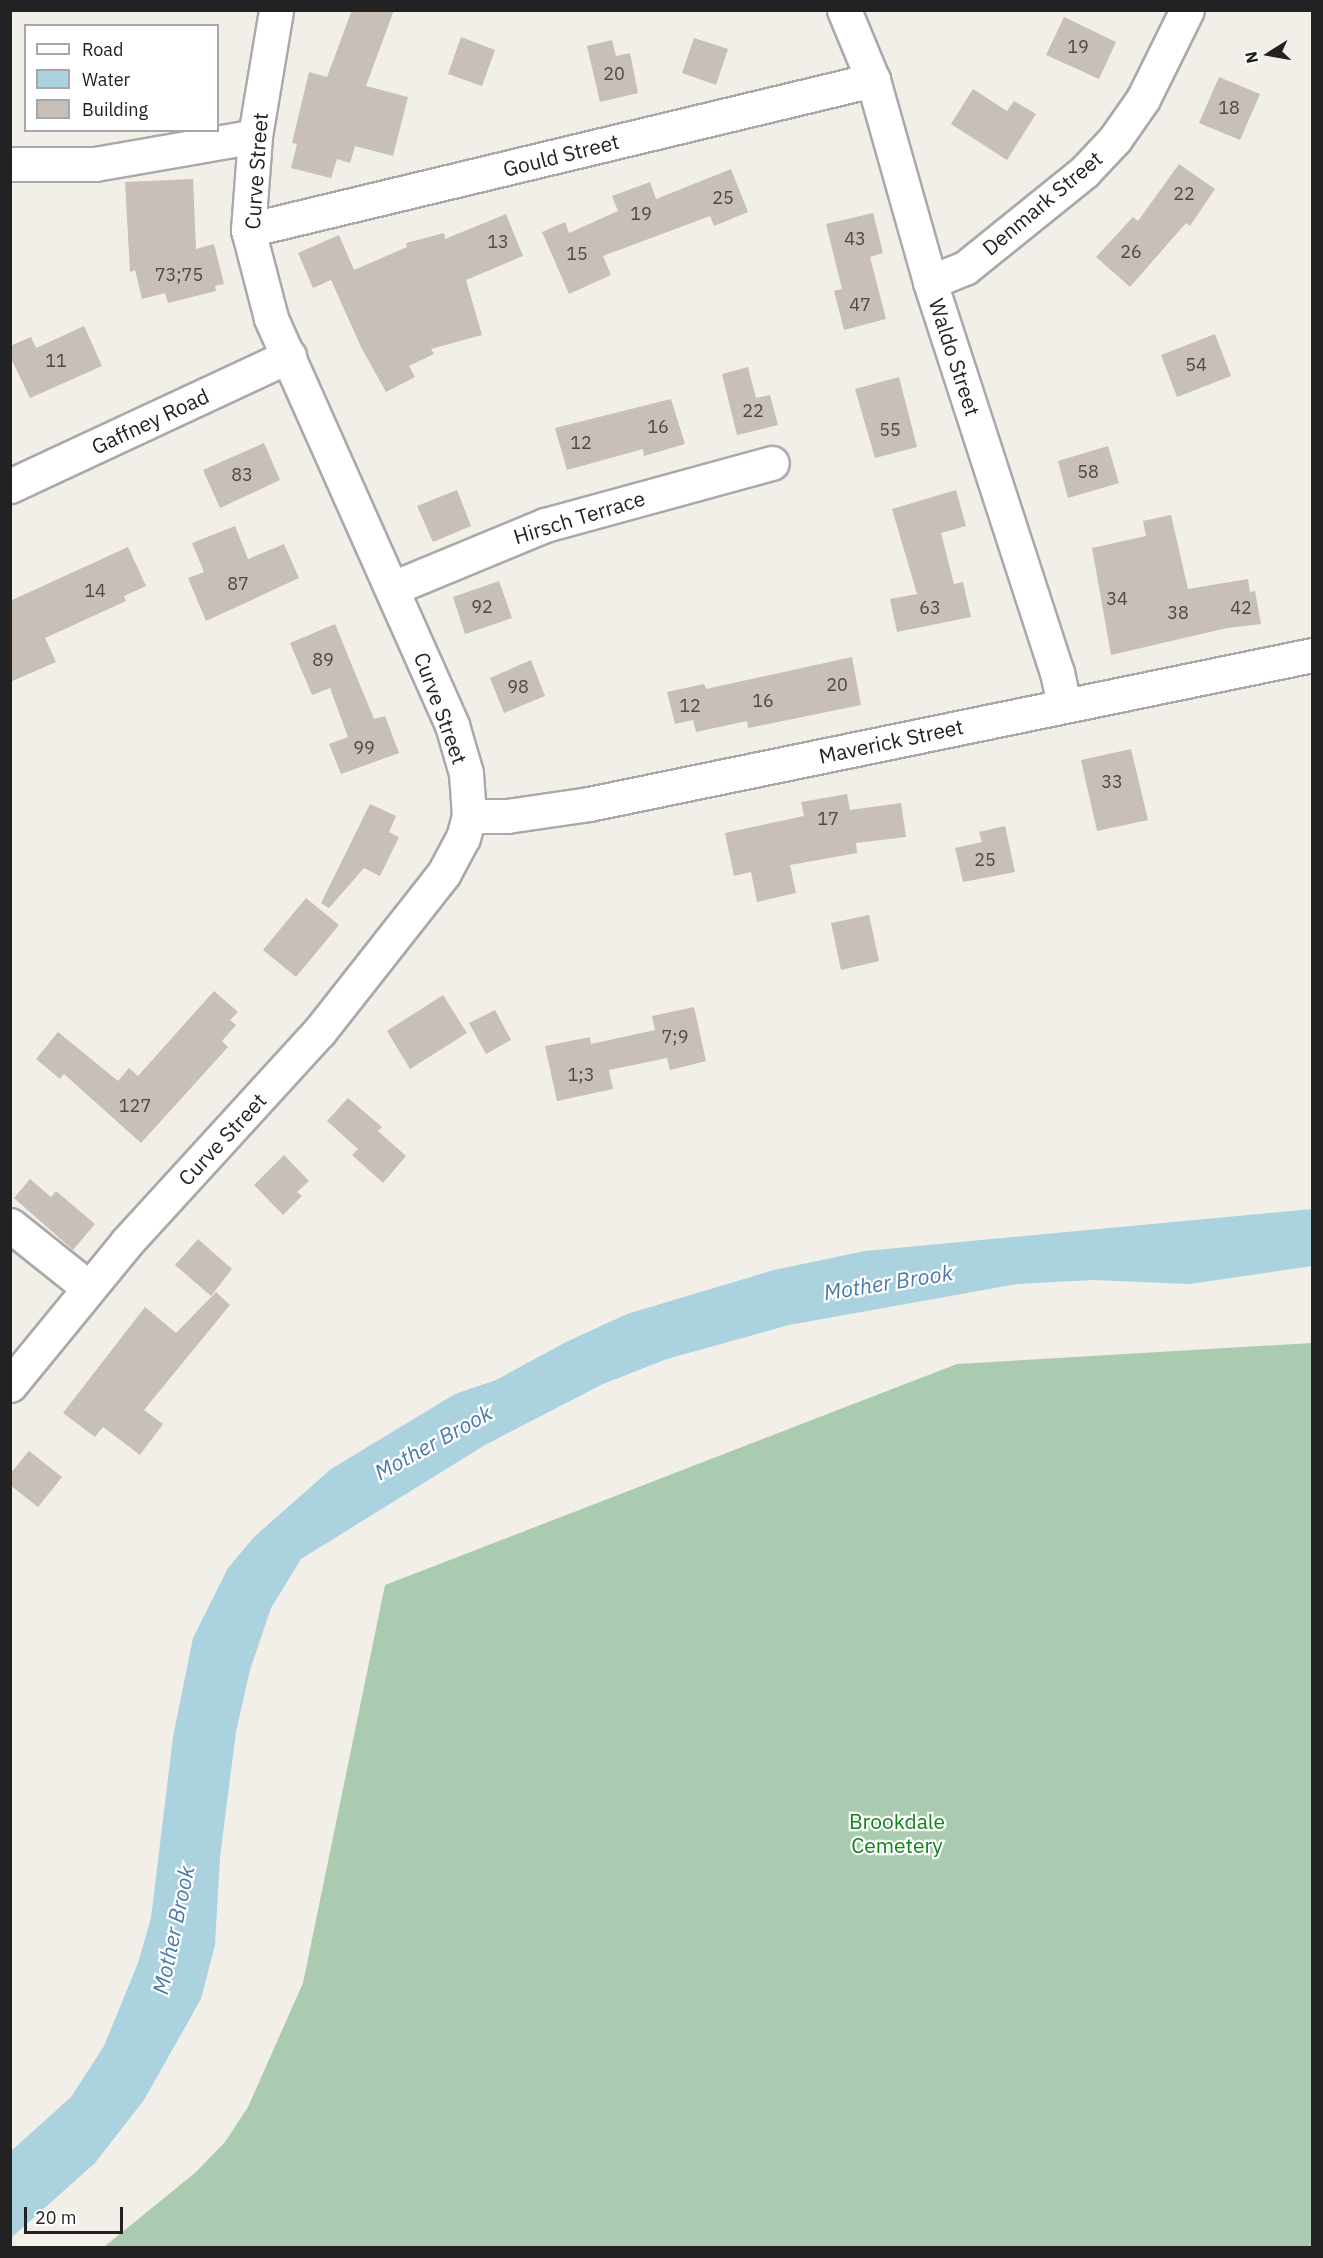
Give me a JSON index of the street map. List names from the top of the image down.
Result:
{
  "streets": {
    "street": [
      "Gould Street",
      "Curve Street",
      "Denmark Street",
      "Waldo Street",
      "Gaffney Road",
      "Hirsch Terrace",
      "Maverick Street"
    ]
  },
  "crossings": [
    ["Gould Street", "Curve Street"],
    ["Gould Street", "Waldo Street"],
    ["Curve Street", "Gaffney Road"],
    ["Curve Street", "Hirsch Terrace"],
    ["Curve Street", "Maverick Street"],
    ["Denmark Street", "Waldo Street"],
    ["Waldo Street", "Maverick Street"]
  ],
  "water": ["Mother Brook"],
  "parks": ["Brookdale Cemetery"],
  "house_numbers": [
    "19",
    "20",
    "18",
    "22",
    "25",
    "19",
    "43",
    "13",
    "26",
    "15",
    "73;75",
    "47",
    "11",
    "54",
    "22",
    "16",
    "55",
    "12",
    "58",
    "83",
    "87",
    "14",
    "34",
    "92",
    "63",
    "42",
    "38",
    "89",
    "20",
    "98",
    "16",
    "12",
    "99",
    "33",
    "17",
    "25",
    "7;9",
    "1;3",
    "127"
  ],
  "legend": ["Road", "Water", "Building"],
  "scale_bar": "20 m",
  "north": "left"
}
